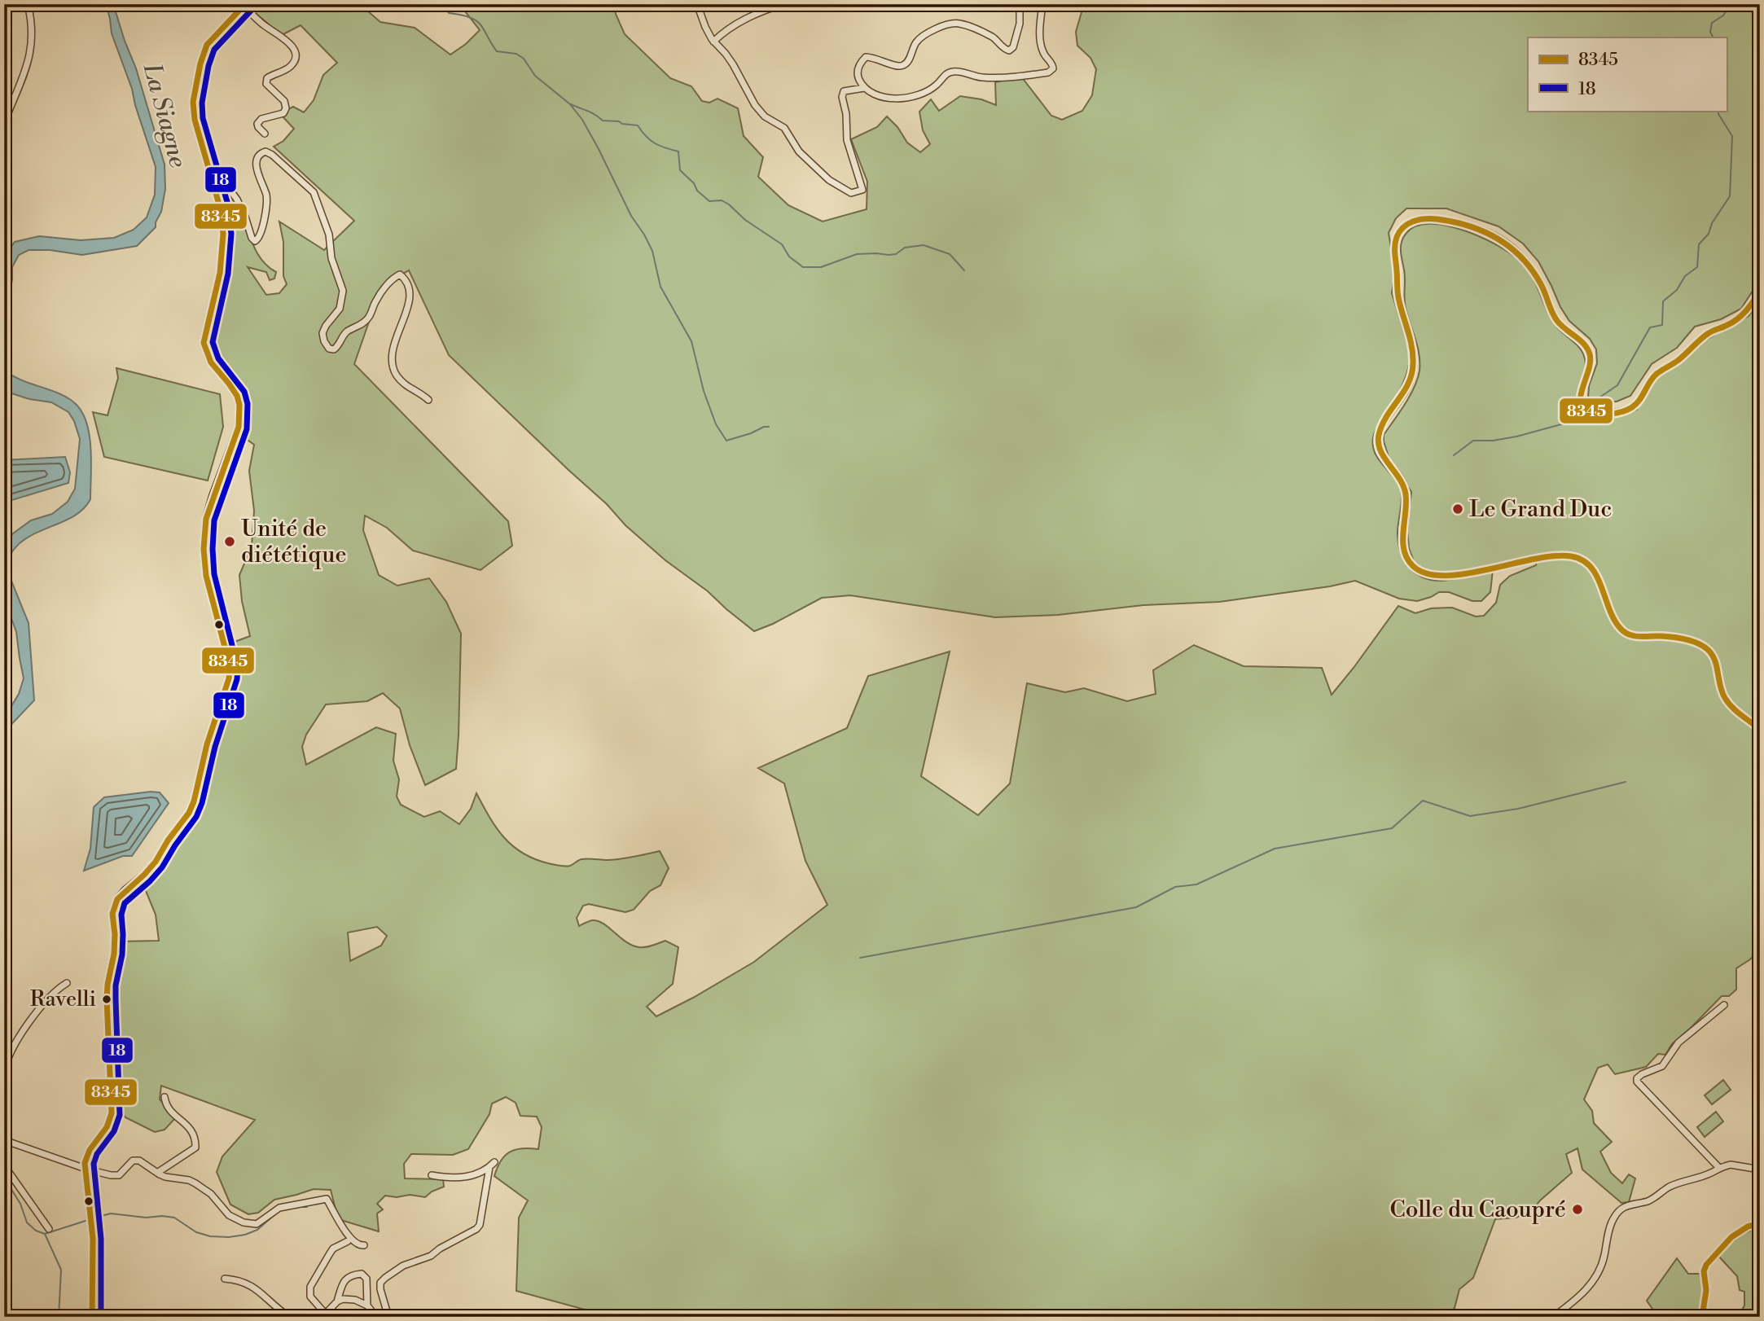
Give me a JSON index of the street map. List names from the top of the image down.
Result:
{
  "water": ["La Siagne"],
  "places": [
    "Le Grand Duc",
    "Unité de diététique",
    "Ravelli",
    "Colle du Caoupré"
  ],
  "lines": ["transit line 8345", "transit line 18"],
  "legend": ["8345", "18"]
}
